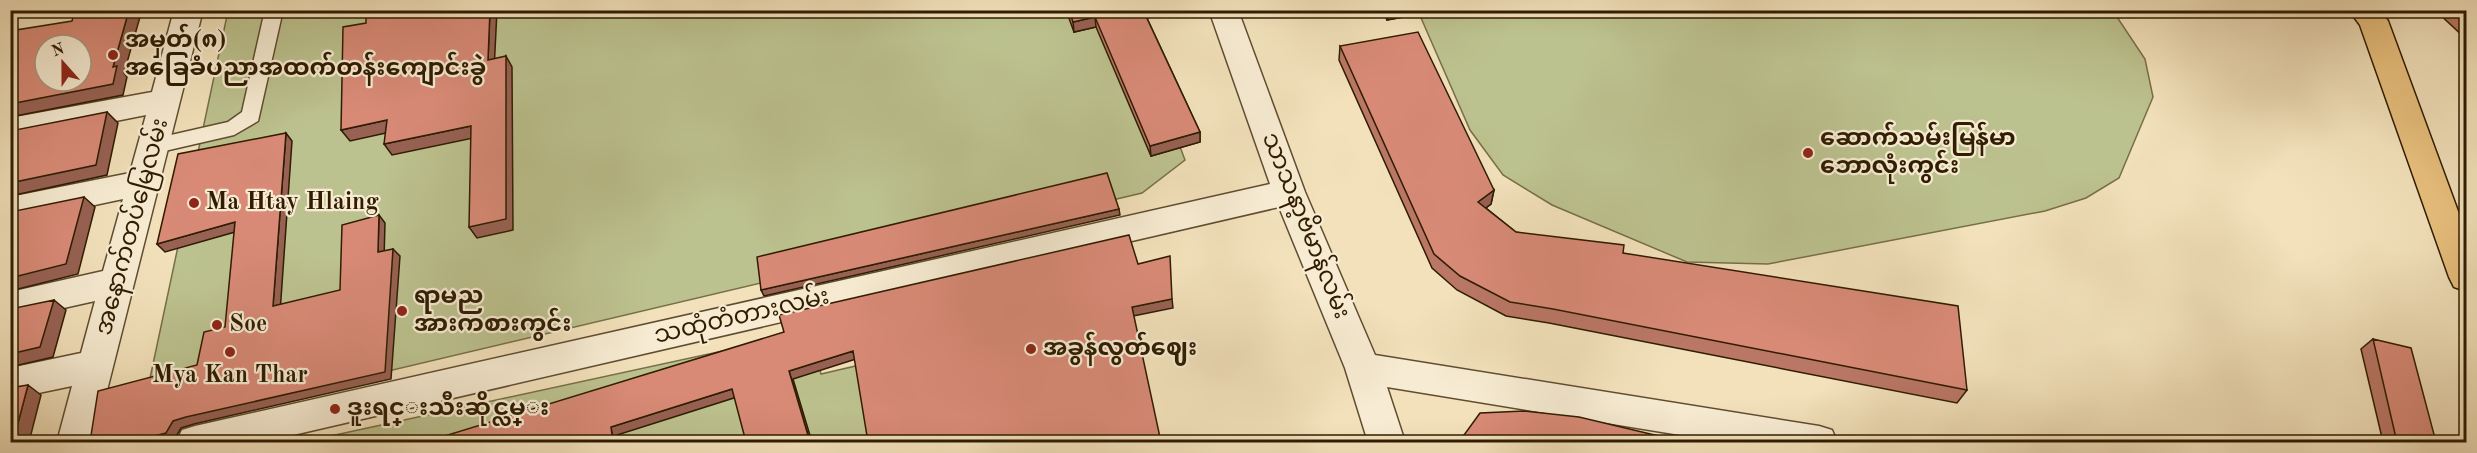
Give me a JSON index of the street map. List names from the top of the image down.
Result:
{
  "streets": {
    "street": ["သာသနာ့ဗိမာန်လမ်း", "အနောက်တပ်မြေလမ်း", "သထုံတံတားလမ်း"]
  },
  "crossings": [
    ["သာသနာ့ဗိမာန်လမ်း", "သထုံတံတားလမ်း"]
  ],
  "places": [
    "အမှတ်(၈) အခြေခံပညာအထက်တန်းကျောင်းခွဲ",
    "ဆောက်သမ်းမြန်မာ ဘောလုံးကွင်း",
    "Ma Htay Hlaing",
    "ရာမည အားကစားကွင်း",
    "Soe",
    "အခွန်လွတ်ဈေး",
    "Mya Kan Thar",
    "ဒူးရင္းသီးဆိုင္လမ္း"
  ],
  "north": "top"
}
